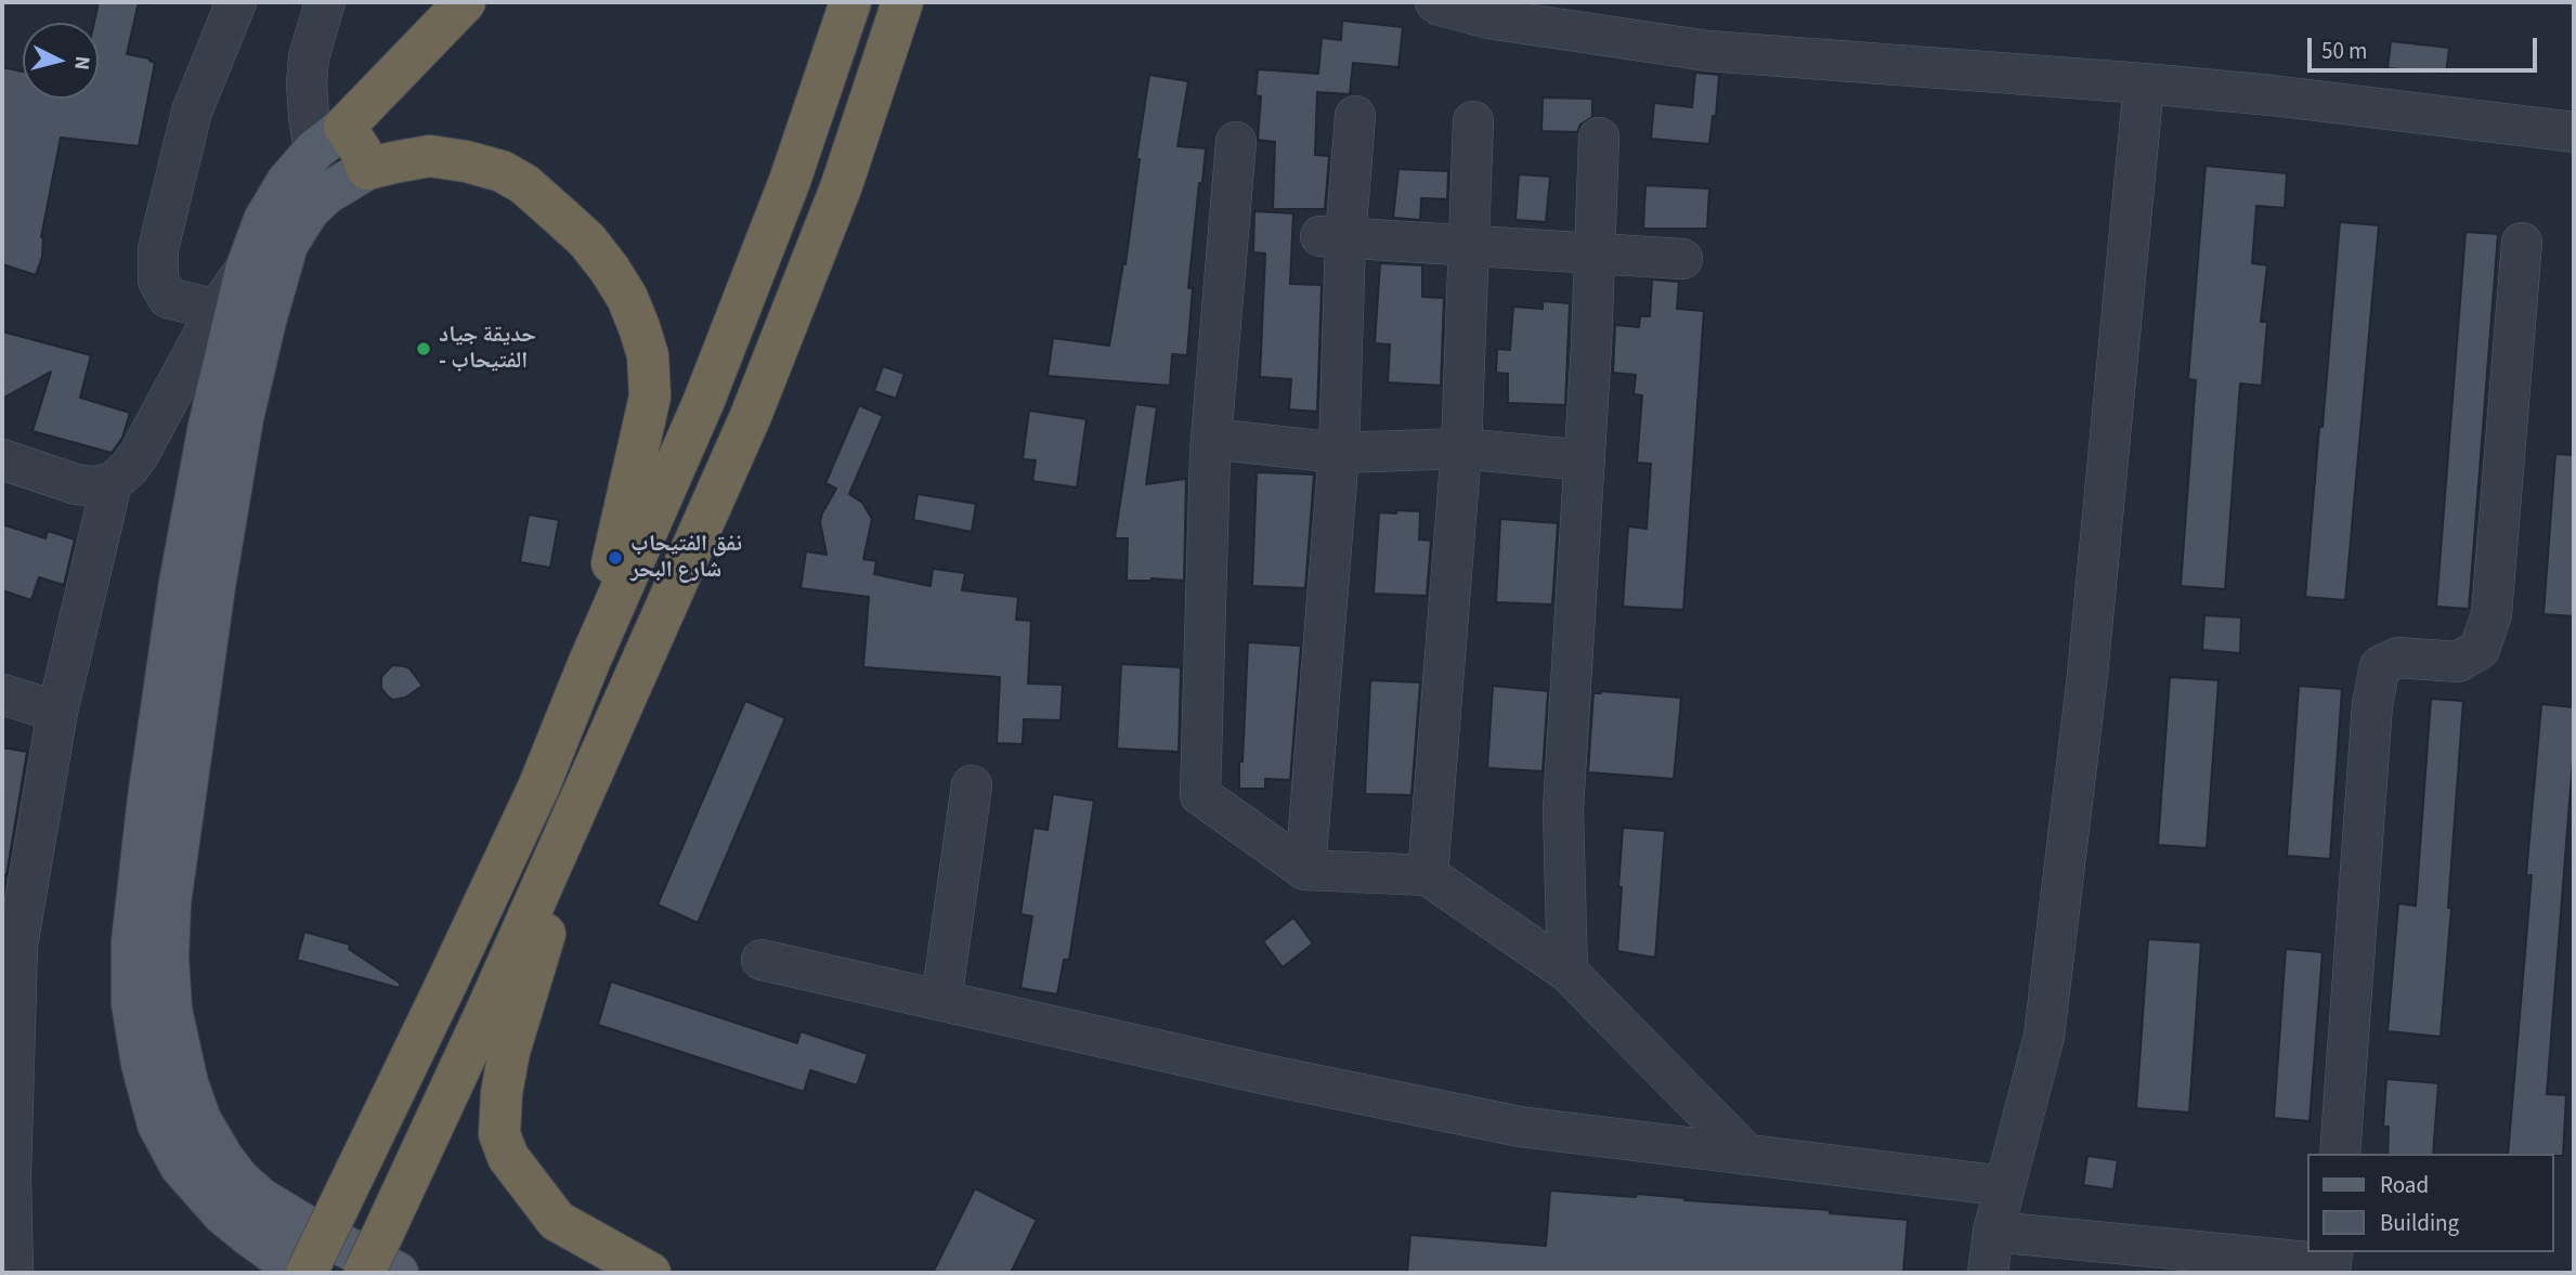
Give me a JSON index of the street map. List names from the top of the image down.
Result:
{
  "places": ["حديقة جياد - الفتيحاب", "نفق الفتيحاب شارع البحر"],
  "legend": ["Road", "Building"],
  "scale_bar": "50 m",
  "north": "right"
}
